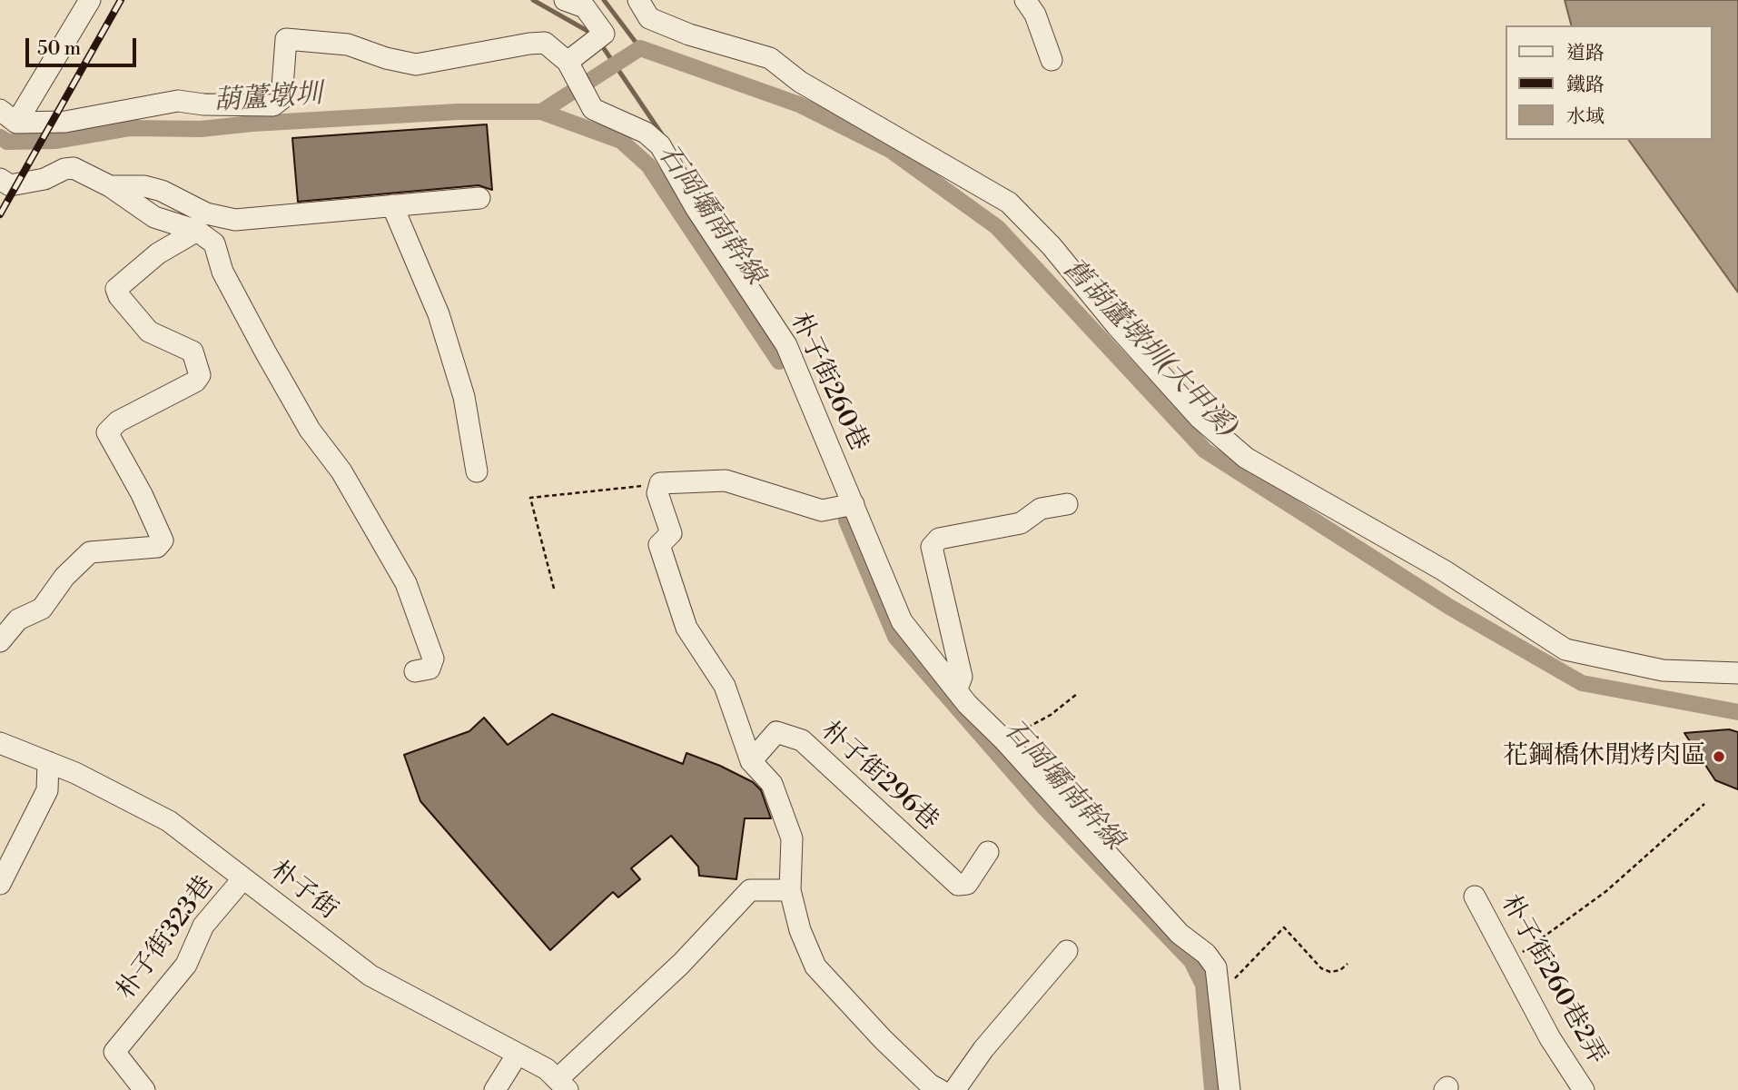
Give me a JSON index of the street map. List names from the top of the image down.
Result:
{
  "streets": {
    "street": [
      "朴子街260巷",
      "朴子街296巷",
      "朴子街",
      "朴子街323巷",
      "朴子街260巷2弄"
    ]
  },
  "crossings": [
    ["朴子街", "朴子街323巷"]
  ],
  "water": ["葫蘆墩圳", "石岡壩南幹線", "舊葫蘆墩圳(大甲溪)"],
  "places": ["花鋼橋休閒烤肉區"],
  "legend": ["道路", "鐵路", "水域"],
  "scale_bar": "50 m"
}
